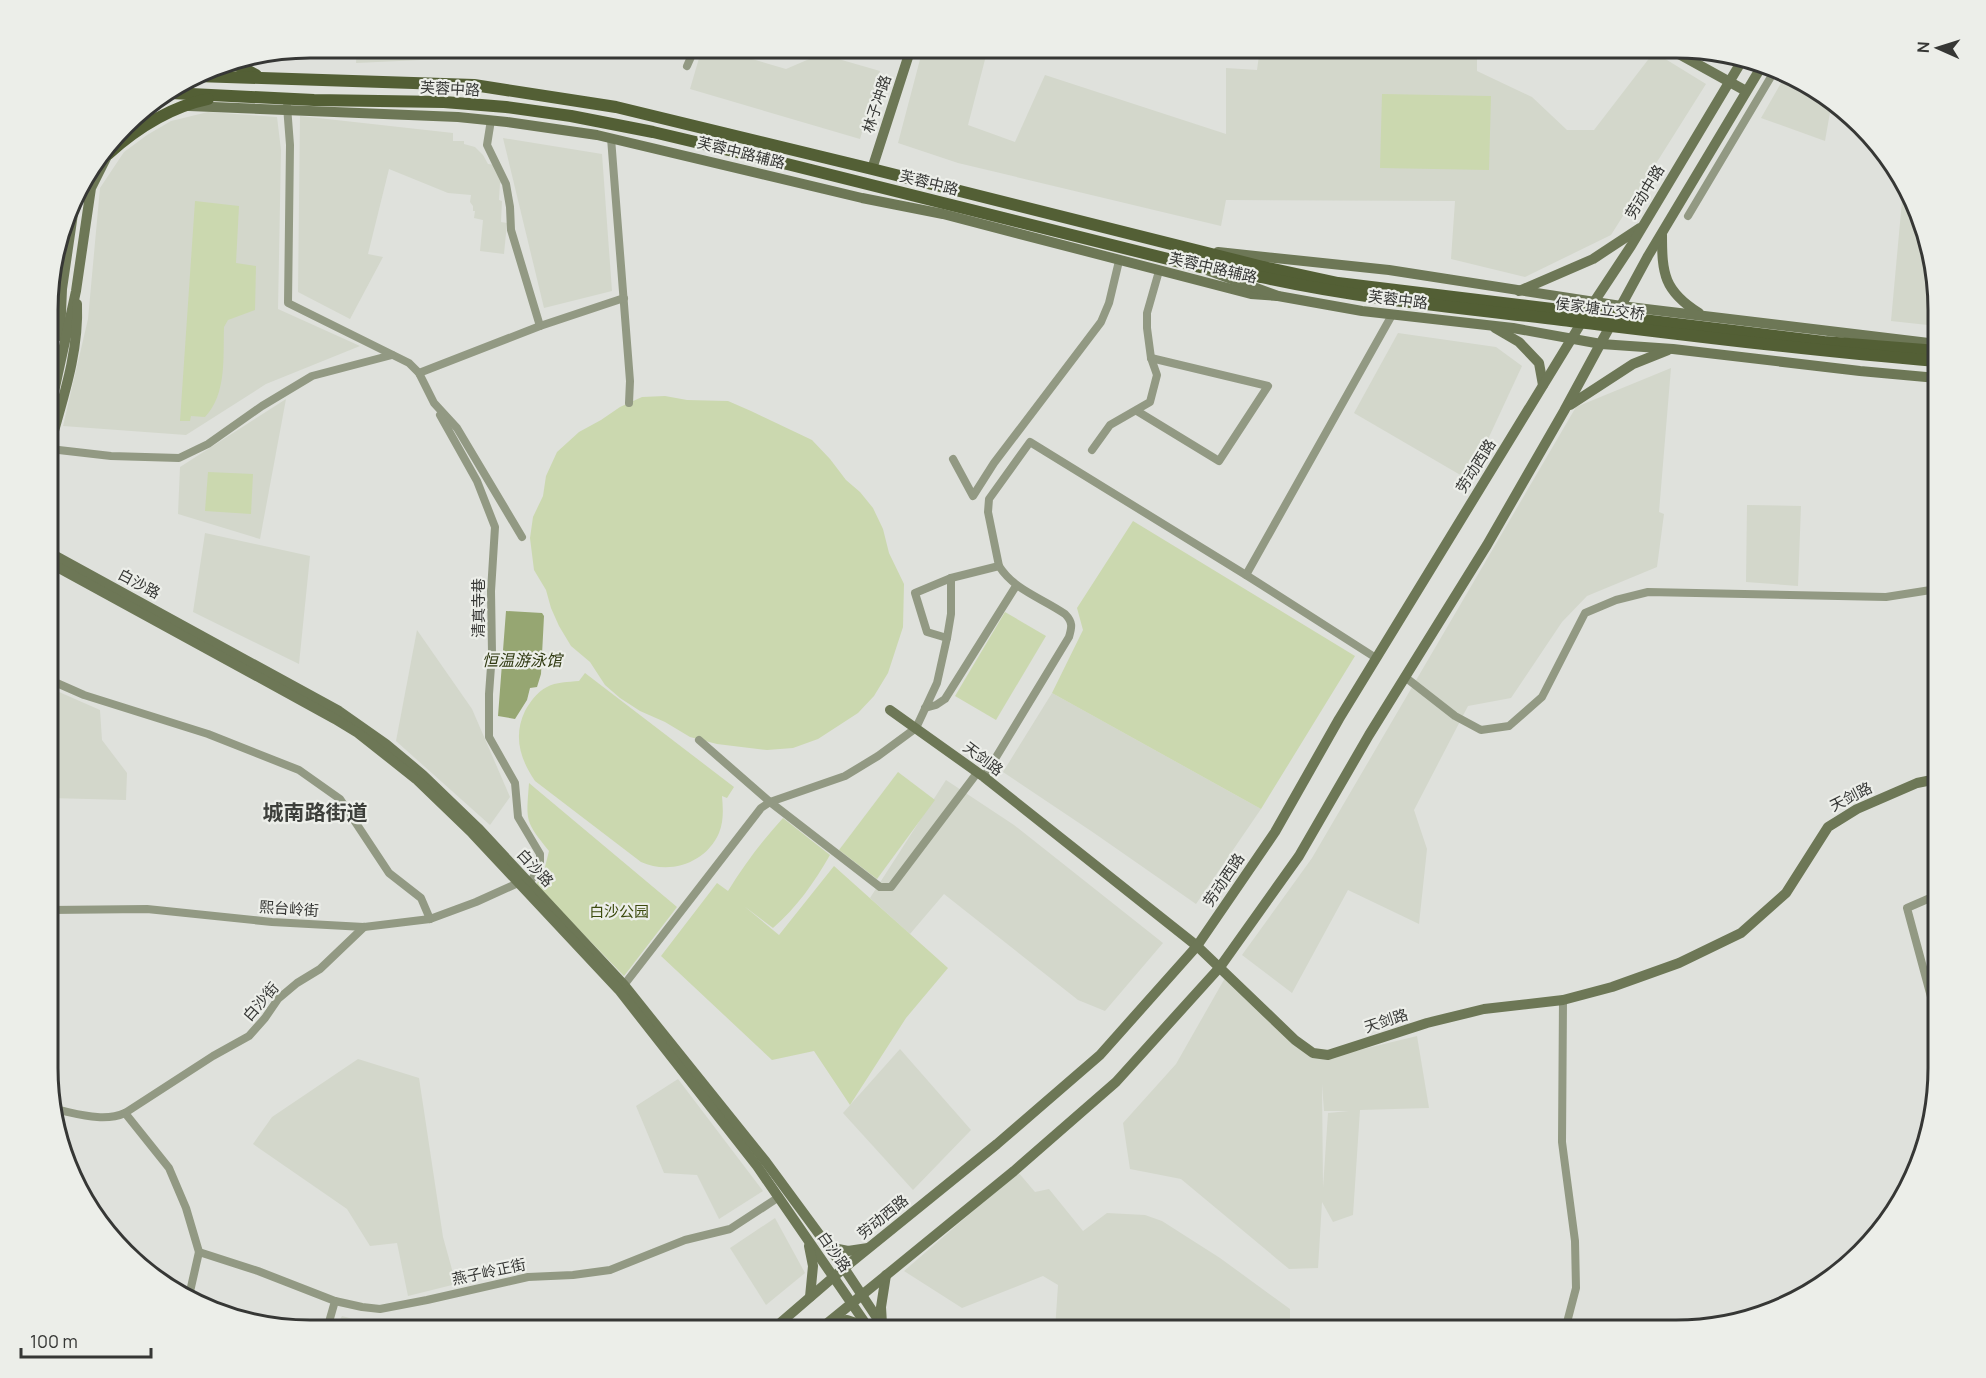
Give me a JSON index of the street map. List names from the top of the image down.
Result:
{
  "streets": {
    "main road": ["芙蓉中路", "侯家塘立交桥"],
    "street": [
      "林子冲路",
      "芙蓉中路辅路",
      "劳动中路",
      "劳动西路",
      "白沙路",
      "清真寺巷",
      "天剑路",
      "熙台岭街",
      "白沙街",
      "燕子岭正街"
    ]
  },
  "crossings": [
    ["芙蓉中路", "林子冲路"],
    ["芙蓉中路", "芙蓉中路辅路"],
    ["芙蓉中路", "劳动中路"],
    ["芙蓉中路", "劳动西路"],
    ["劳动中路", "劳动西路"],
    ["劳动西路", "白沙路"],
    ["劳动西路", "天剑路"],
    ["白沙路", "清真寺巷"],
    ["白沙路", "熙台岭街"],
    ["白沙路", "燕子岭正街"],
    ["清真寺巷", "熙台岭街"],
    ["熙台岭街", "白沙街"]
  ],
  "districts": ["城南路街道"],
  "water": ["恒温游泳馆"],
  "parks": ["白沙公园"],
  "scale_bar": "100 m",
  "north": "left"
}
